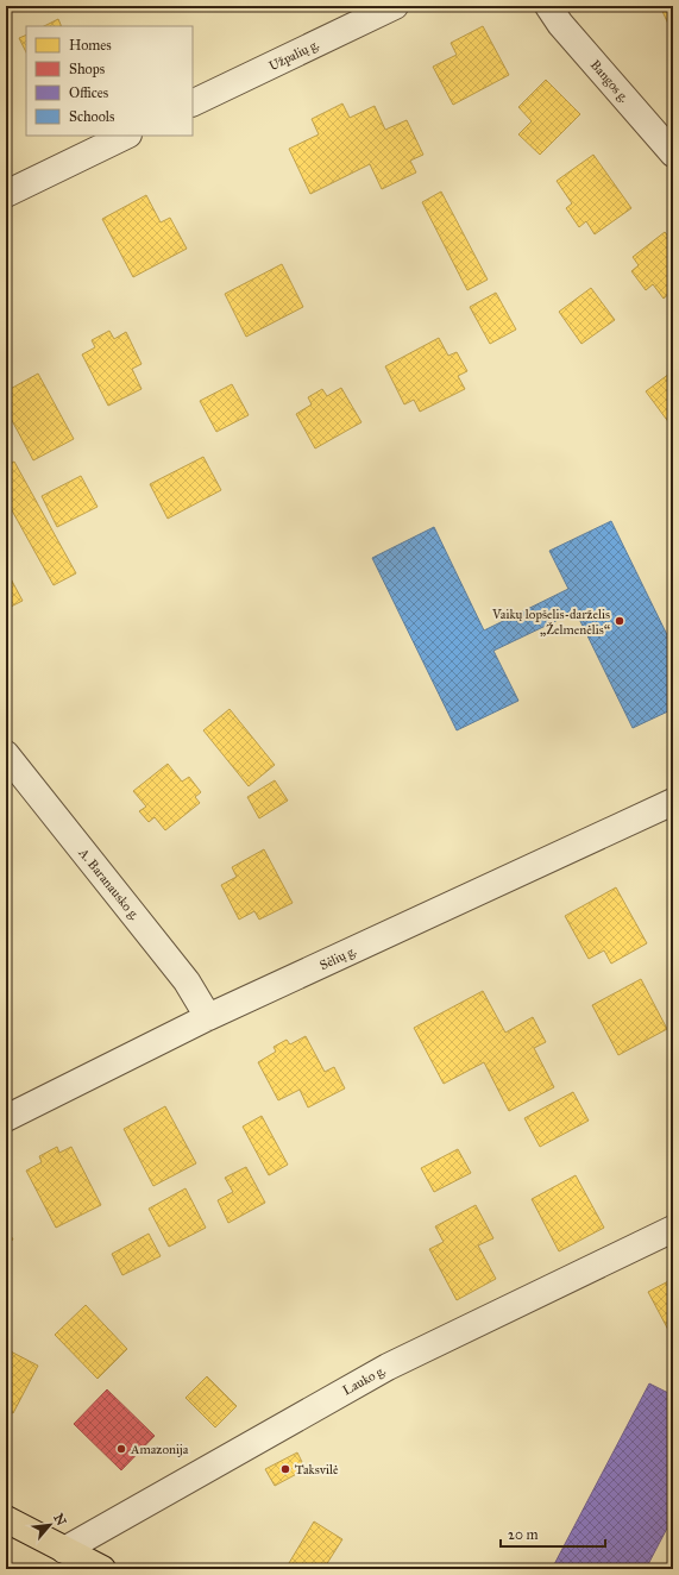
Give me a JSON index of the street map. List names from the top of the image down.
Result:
{
  "streets": {
    "street": [
      "Užpalių g.",
      "Bangos g.",
      "A. Baranausko g.",
      "Sėlių g.",
      "Lauko g."
    ]
  },
  "crossings": [
    ["A. Baranausko g.", "Sėlių g."]
  ],
  "places": ["Vaikų lopšelis-darželis „Želmenėlis“", "Amazonija", "Taksvilė"],
  "legend": [
    "Homes",
    "Shops",
    "Offices",
    "Schools"
  ],
  "scale_bar": "20 m",
  "north": "top right"
}
